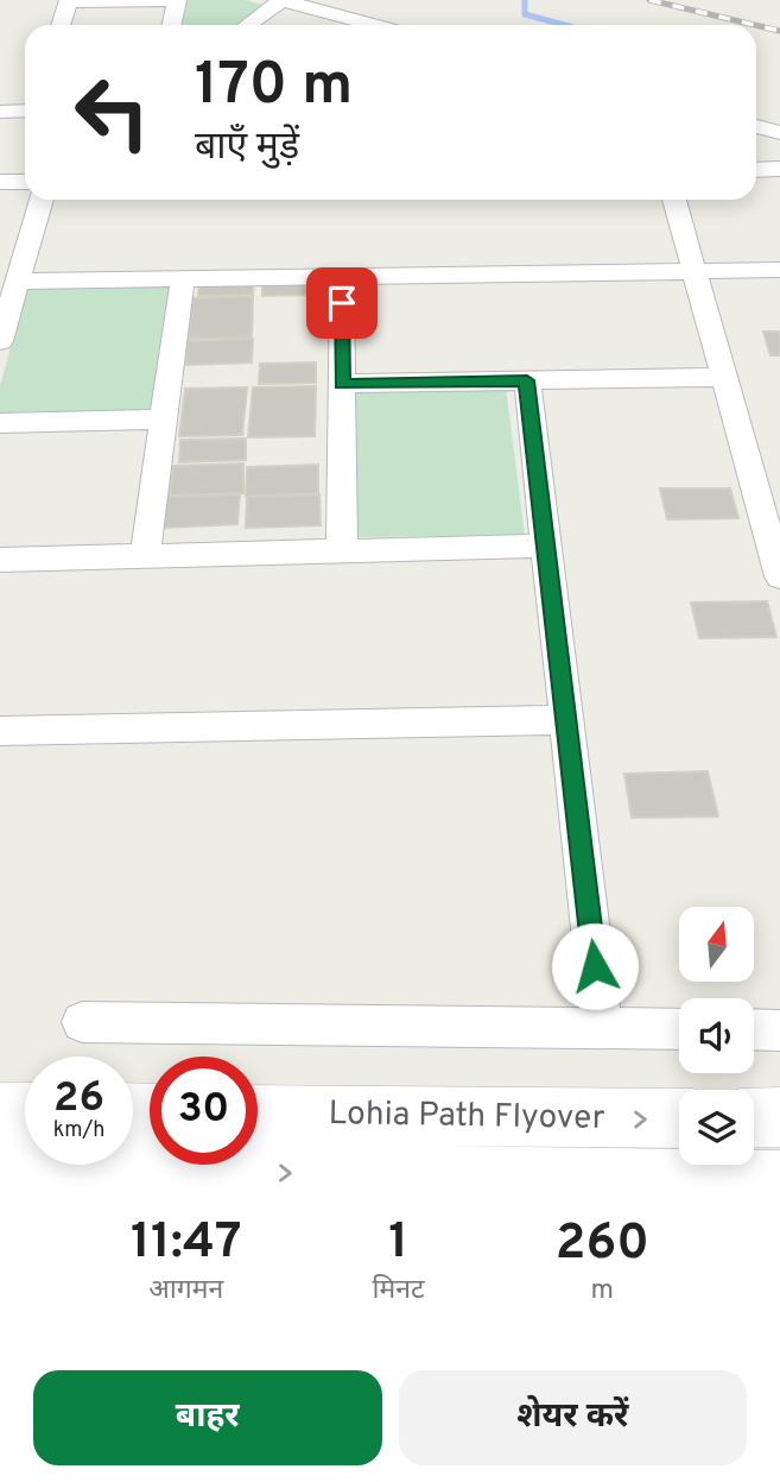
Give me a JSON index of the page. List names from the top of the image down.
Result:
{
  "streets": {
    "main road": ["Lohia Path Flyover"]
  },
  "north": "top",
  "page": {
    "turn": ["170 m", "बाएँ मुड़ें"],
    "speed": "26 km/h",
    "limit": "30",
    "eta": [
      "11:47",
      "आगमन",
      "1",
      "मिनट",
      "260",
      "m"
    ],
    "buttons": ["बाहर", "शेयर करें"]
  }
}
